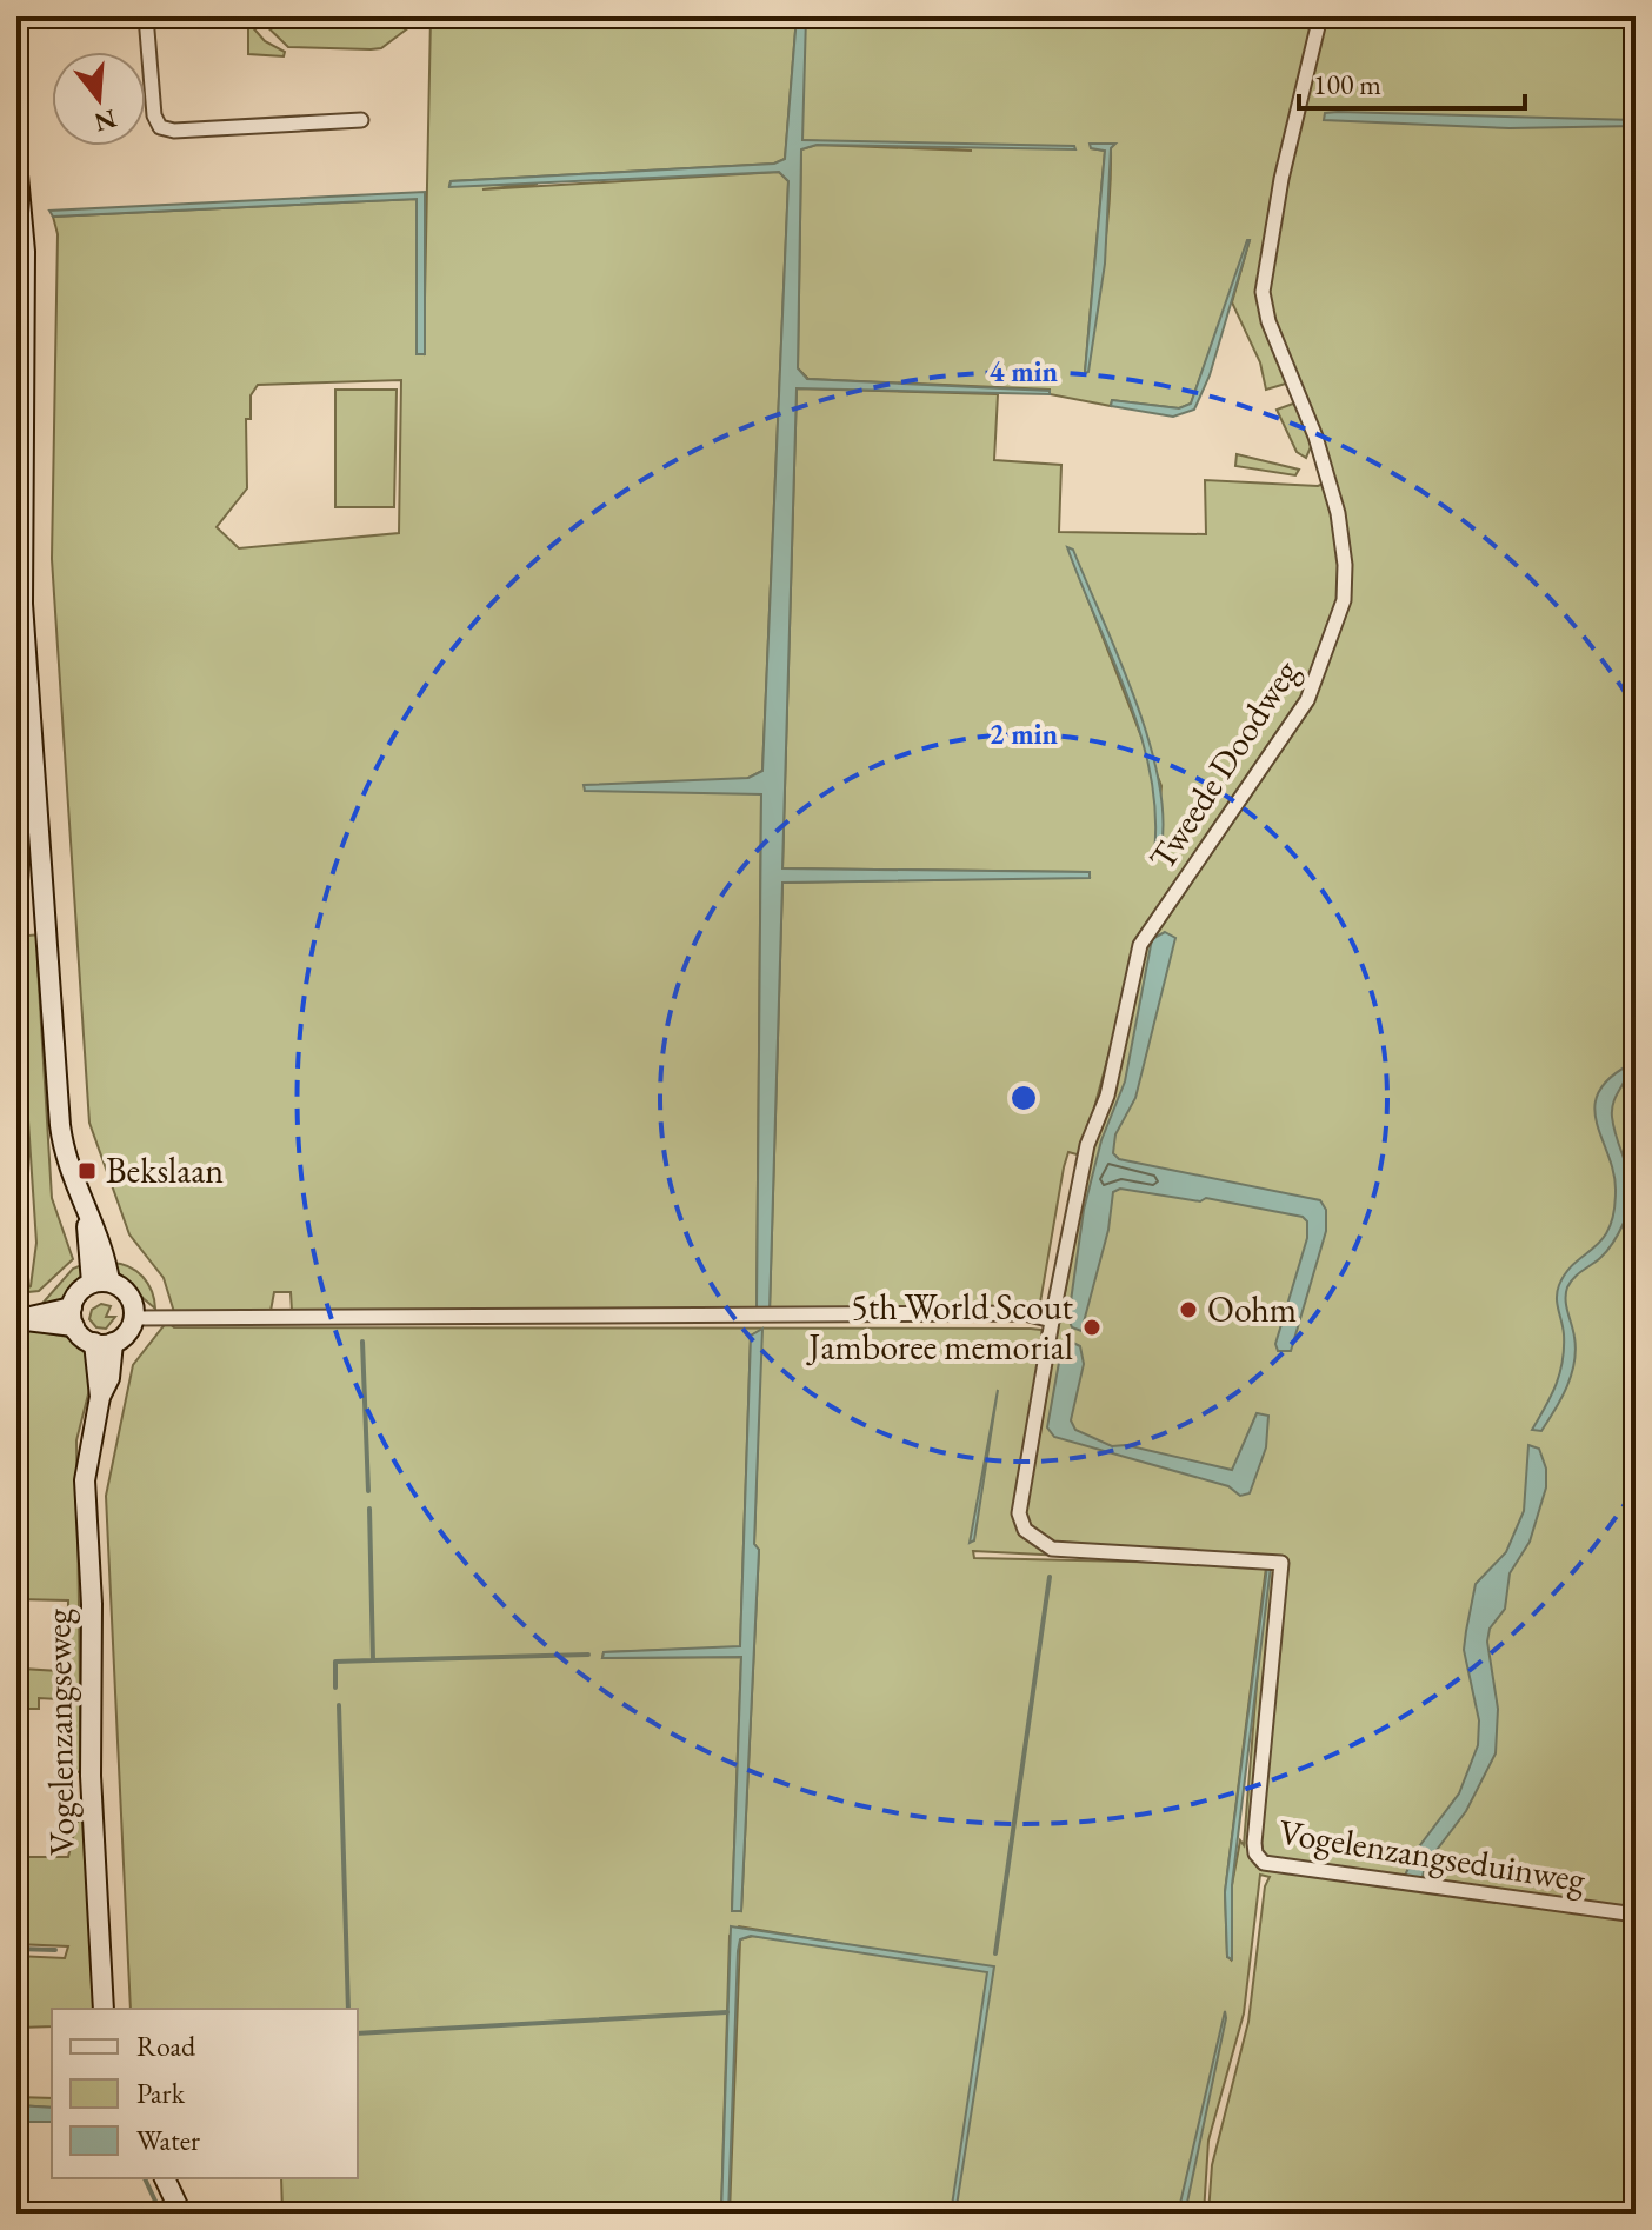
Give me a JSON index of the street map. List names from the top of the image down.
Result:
{
  "streets": {
    "main road": ["Vogelenzangseweg"],
    "street": ["Tweede Doodweg", "Vogelenzangseduinweg"]
  },
  "crossings": [
    ["Tweede Doodweg", "Vogelenzangseduinweg"]
  ],
  "places": {
    "transit": ["Bekslaan"],
    "other": ["Oohm", "5th World Scout Jamboree memorial"]
  },
  "legend": ["Road", "Park", "Water"],
  "scale_bar": "100 m",
  "north": "bottom",
  "rings": ["4 min", "2 min"]
}
